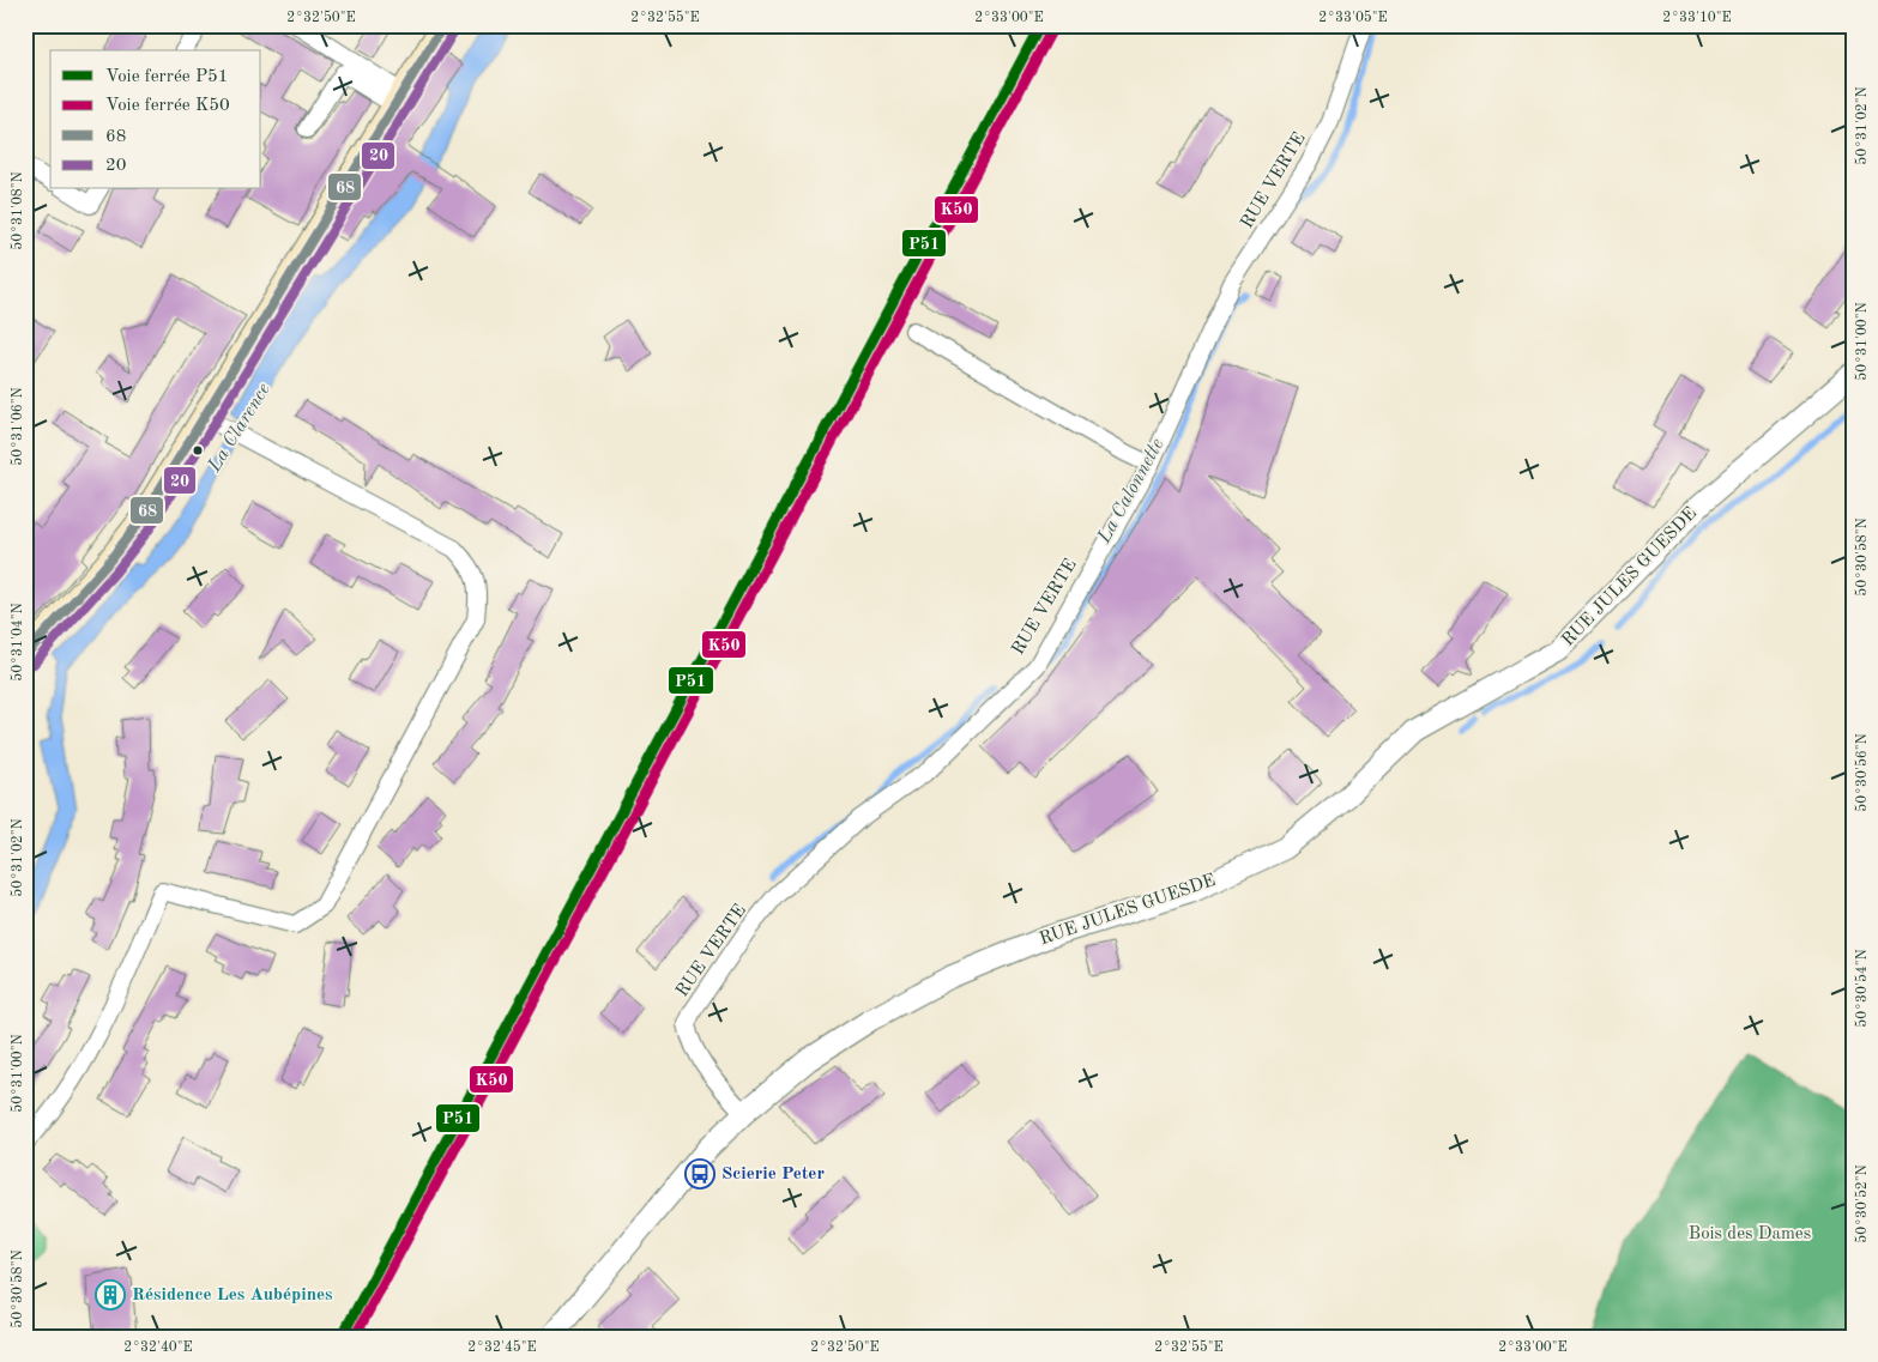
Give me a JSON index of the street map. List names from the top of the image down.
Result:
{
  "streets": {
    "street": ["RUE VERTE", "RUE JULES GUESDE"]
  },
  "crossings": [
    ["RUE VERTE", "RUE JULES GUESDE"]
  ],
  "water": ["La Clarence", "La Calonnette"],
  "parks": ["Bois des Dames"],
  "places": {
    "bus stop": ["Scierie Peter"],
    "building": ["Résidence Les Aubépines"]
  },
  "lines": [
    "rail line P51",
    "transit line 68",
    "rail line K50",
    "transit line 20"
  ],
  "legend": [
    "Voie ferrée P51",
    "Voie ferrée K50",
    "68",
    "20"
  ],
  "coordinates": [
    "2°32'50\"E",
    "2°32'55\"E",
    "2°33'00\"E",
    "2°33'05\"E",
    "2°33'10\"E",
    "50°31'02\"N",
    "50°31'08\"N",
    "50°31'00\"N",
    "50°31'06\"N",
    "50°30'58\"N",
    "50°31'04\"N",
    "50°30'56\"N",
    "50°30'54\"N",
    "50°30'52\"N",
    "2°32'40\"E",
    "2°32'45\"E"
  ]
}
